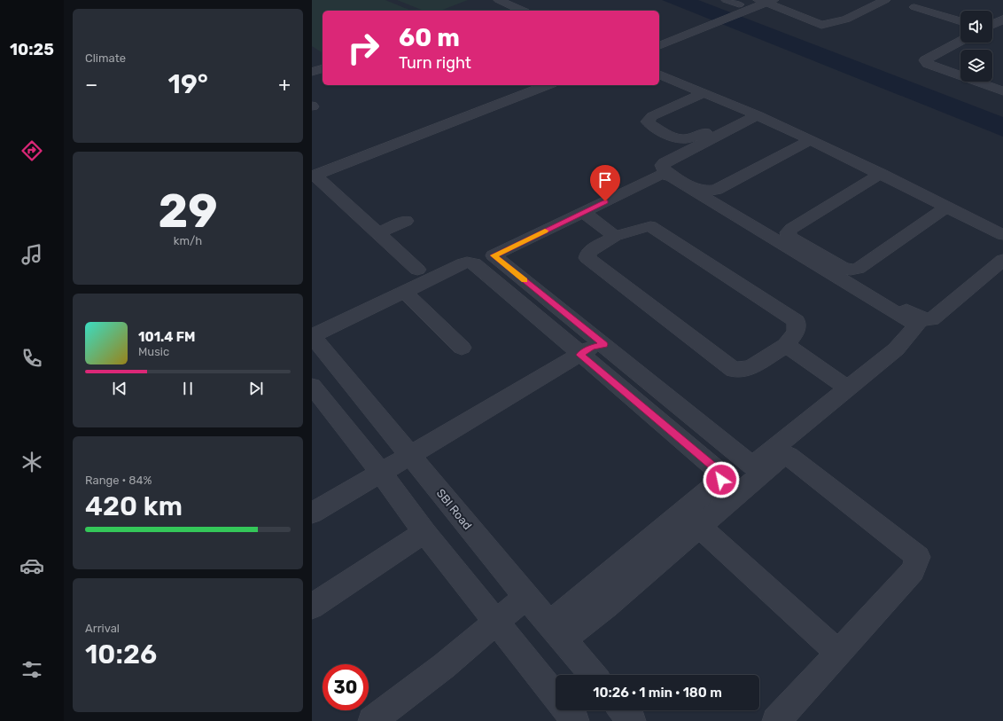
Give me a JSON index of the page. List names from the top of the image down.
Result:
{
  "streets": {
    "street": ["SBI Road"]
  },
  "page": {
    "tabs": "10:25",
    "tile": [
      "Climate",
      ["29", "km/h"],
      ["Range · 84%", "420 km"],
      ["Arrival", "10:26"]
    ],
    "turn": ["60 m", "Turn right"],
    "heat": ["−", "19°", "+"],
    "song": ["101.4 FM", "Music"],
    "limit": "30",
    "trip": "10:26 · 1 min · 180 m"
  }
}
